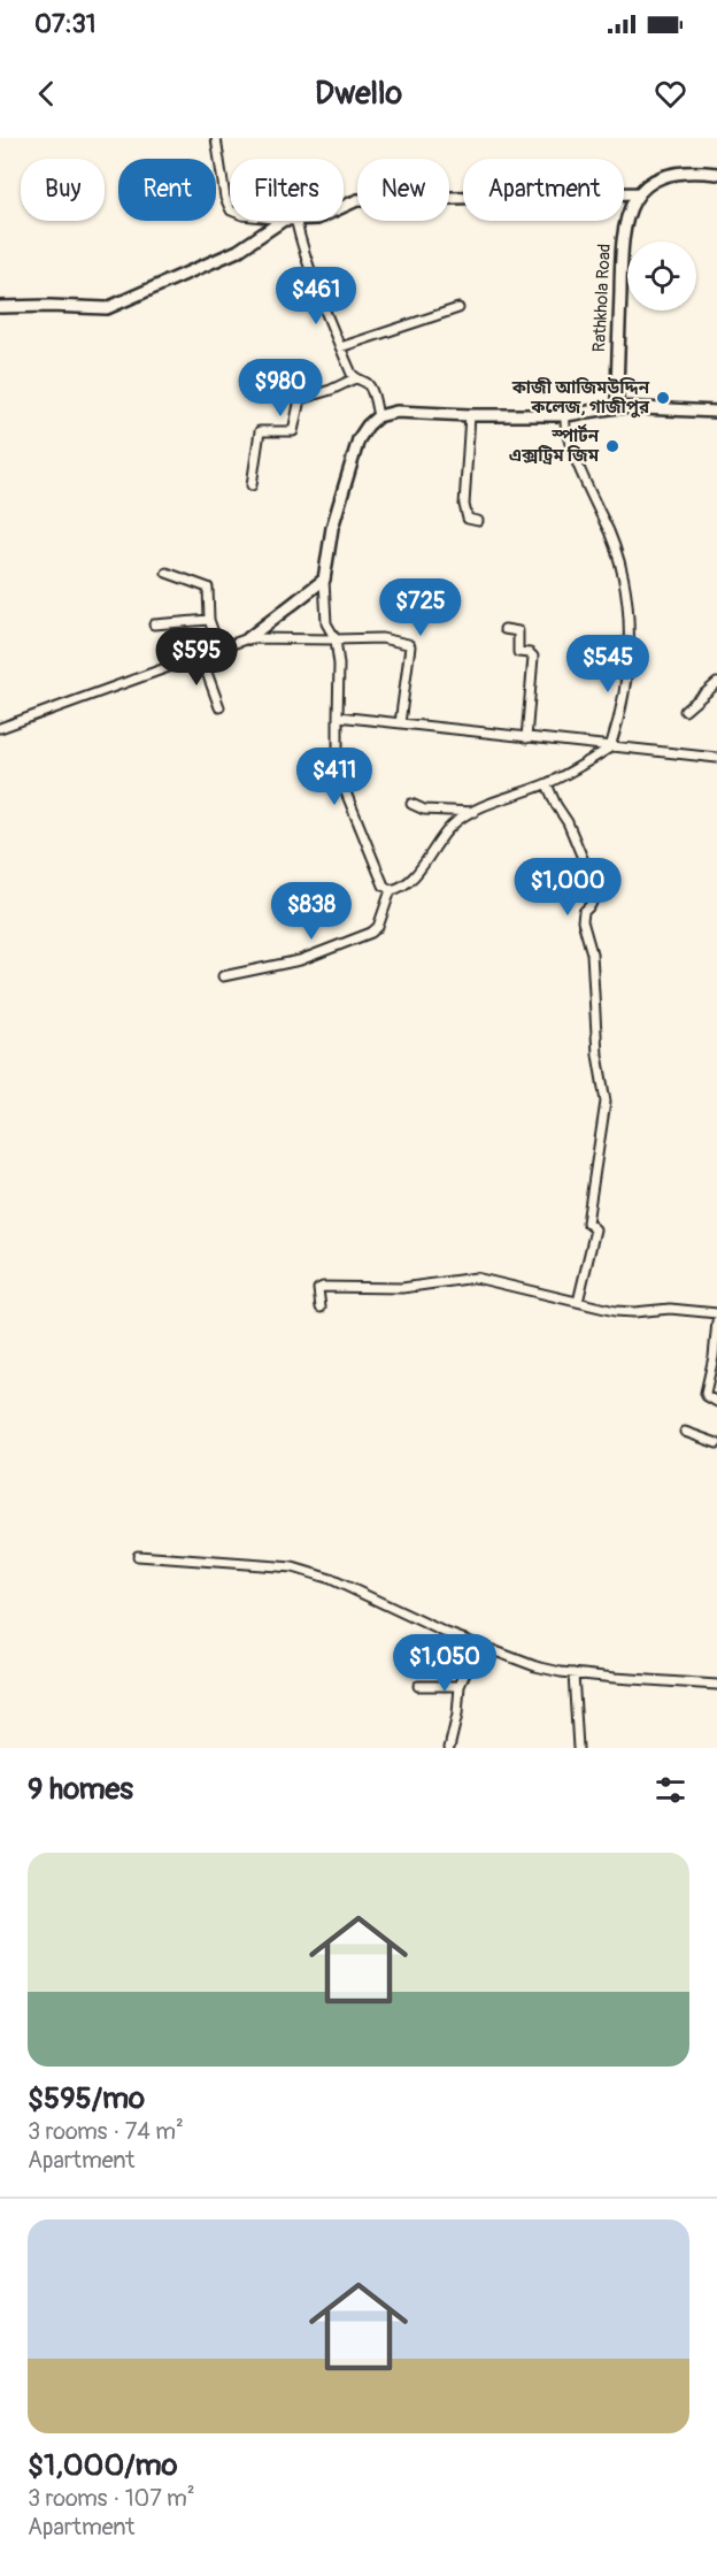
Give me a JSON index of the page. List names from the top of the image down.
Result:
{
  "streets": {
    "main road": ["Rathkhola Road"]
  },
  "places": ["কাজী আজিমউদ্দিন কলেজ, গাজীপুর", "স্পার্টন এক্সট্রিম জিম"],
  "page": {
    "status": "07:31",
    "header": "Dwello",
    "chip": [
      "Buy",
      "Rent",
      "Filters",
      "New",
      "Apartment"
    ],
    "price": [
      "$461",
      "$980",
      "$725",
      "$595",
      "$545",
      "$411",
      "$1,000",
      "$838",
      "$1,050"
    ],
    "heading": "9 homes",
    "list": [
      {
        "name": "$595/mo",
        "note": "3 rooms · 74 m² · Apartment"
      },
      {
        "name": "$1,000/mo",
        "note": "3 rooms · 107 m² · Apartment"
      }
    ]
  }
}
